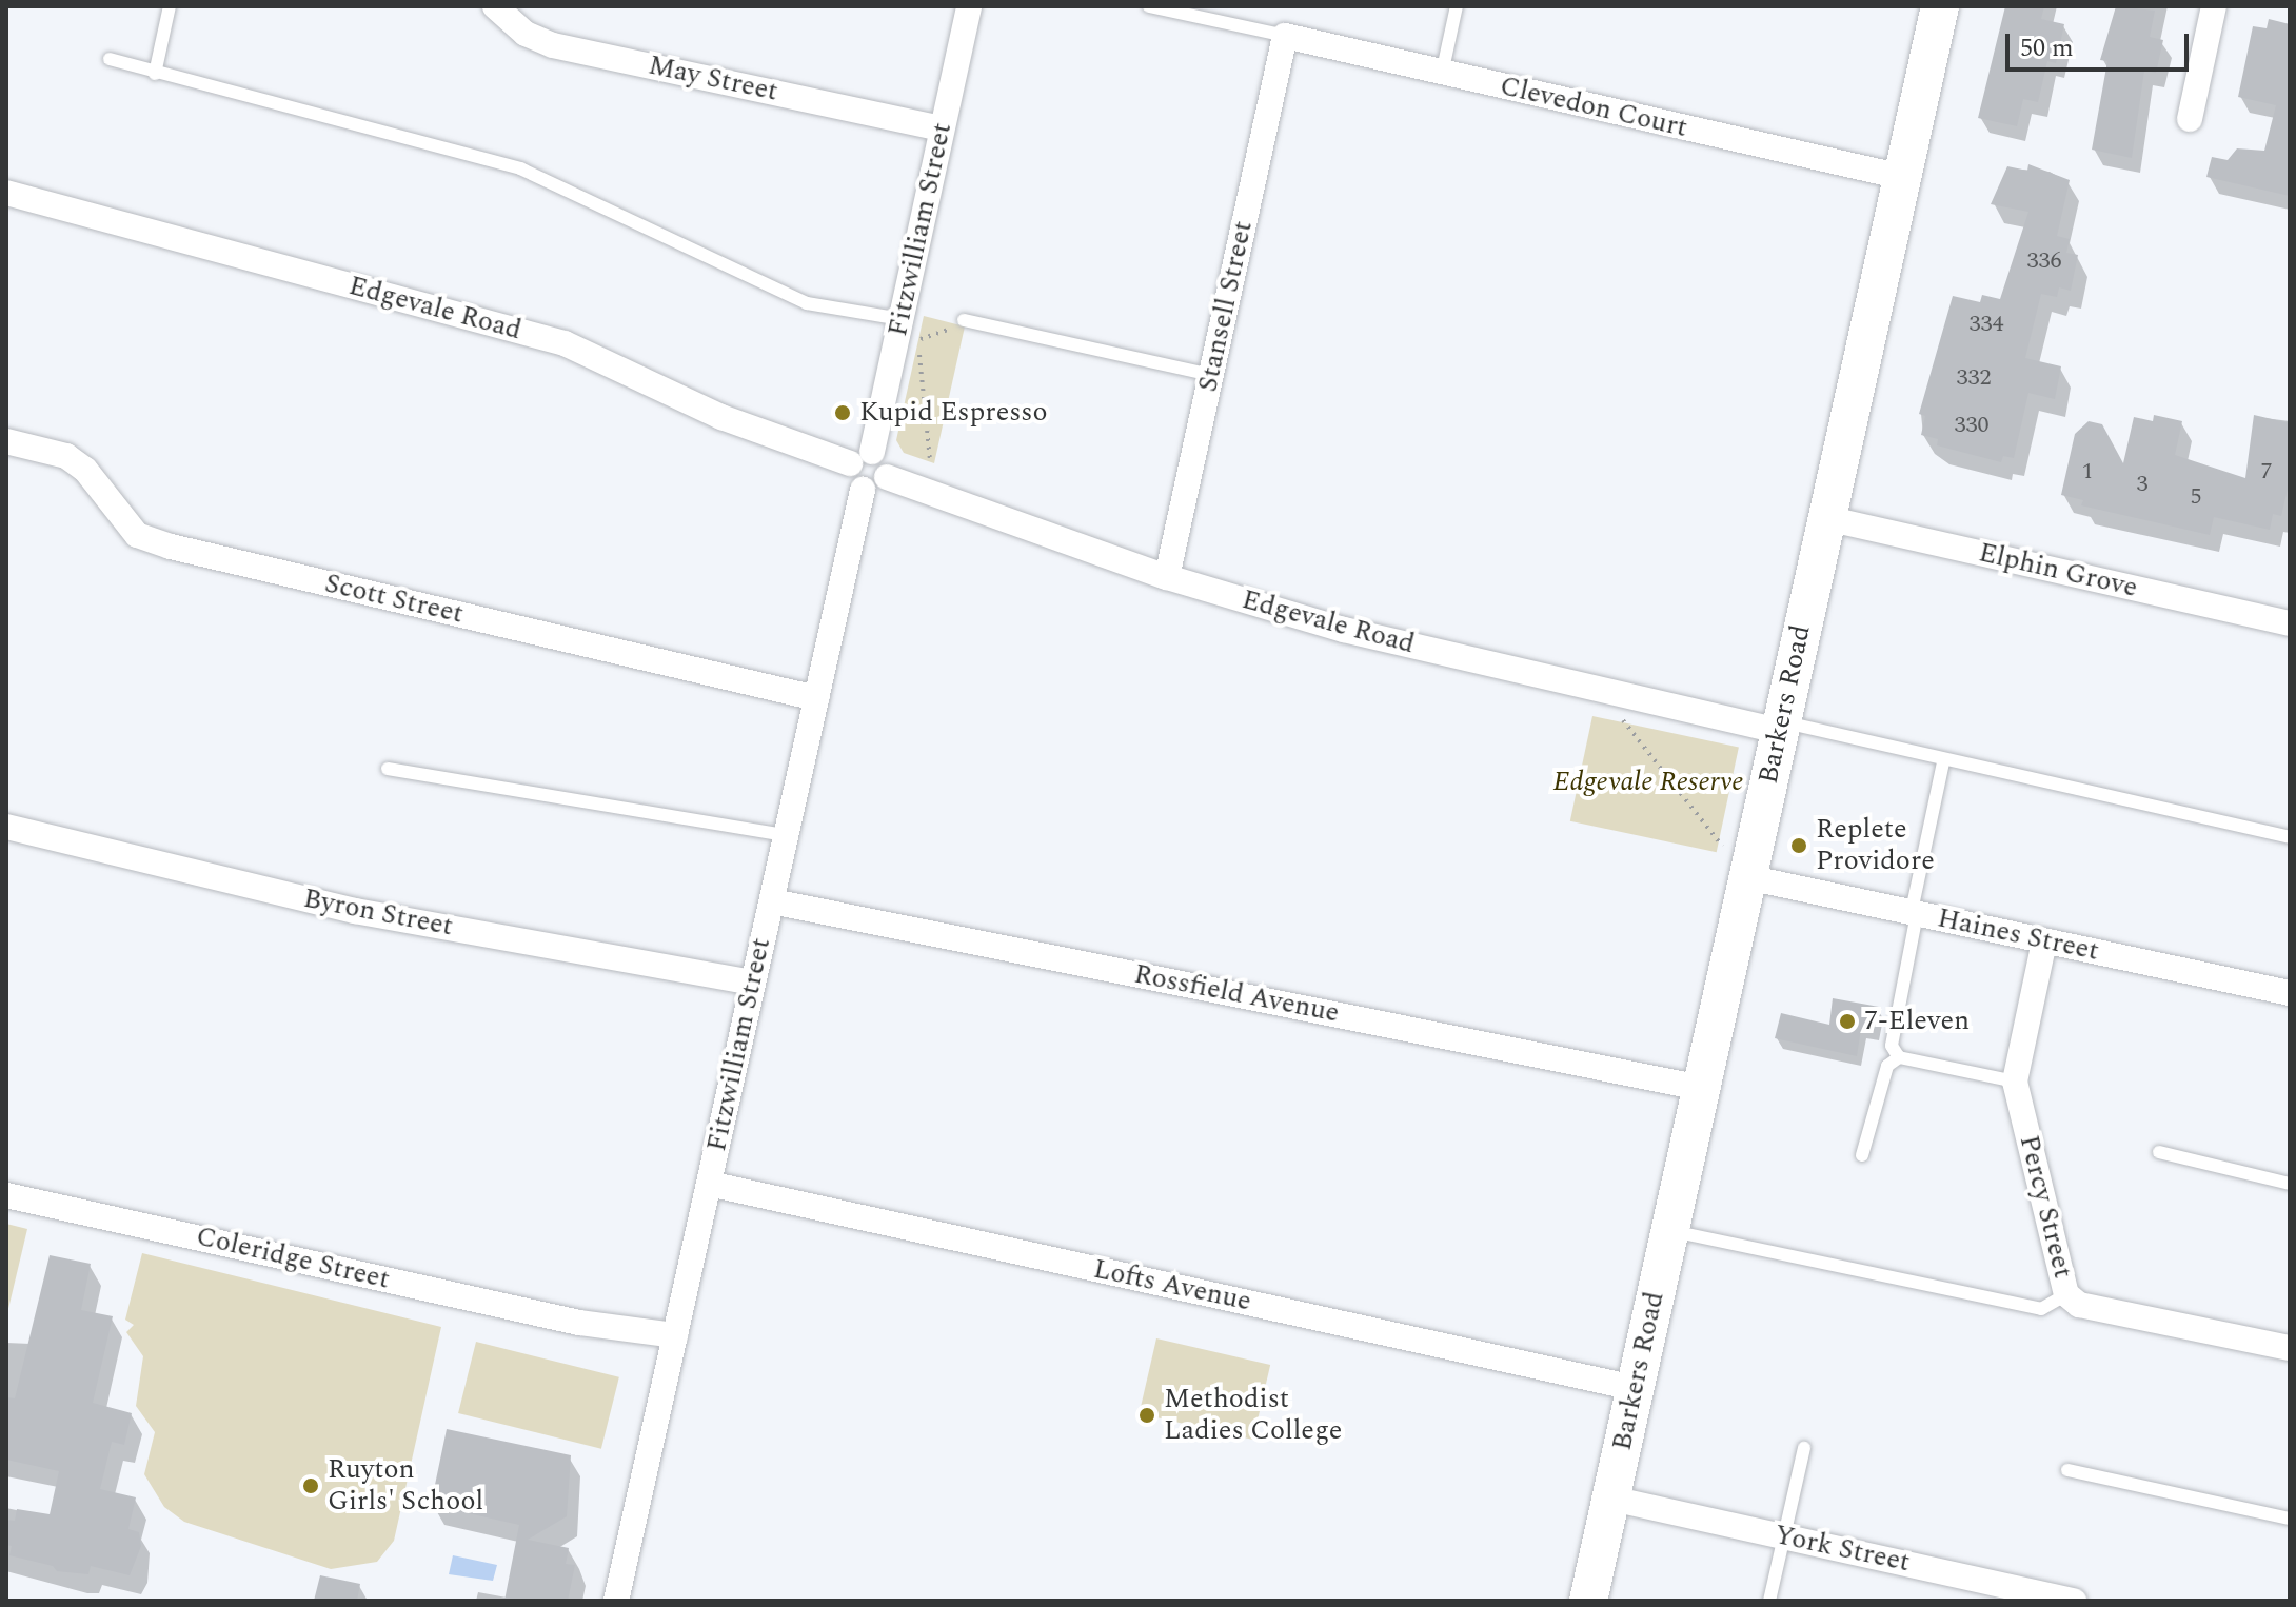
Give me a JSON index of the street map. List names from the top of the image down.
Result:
{
  "streets": {
    "main road": ["Barkers Road"],
    "street": [
      "May Street",
      "Clevedon Court",
      "Fitzwilliam Street",
      "Stansell Street",
      "Edgevale Road",
      "Elphin Grove",
      "Scott Street",
      "Byron Street",
      "Haines Street",
      "Rossfield Avenue",
      "Percy Street",
      "Coleridge Street",
      "Lofts Avenue",
      "York Street"
    ]
  },
  "crossings": [
    ["May Street", "Fitzwilliam Street"],
    ["Clevedon Court", "Stansell Street"],
    ["Clevedon Court", "Barkers Road"],
    ["Fitzwilliam Street", "Edgevale Road"],
    ["Fitzwilliam Street", "Scott Street"],
    ["Fitzwilliam Street", "Byron Street"],
    ["Fitzwilliam Street", "Rossfield Avenue"],
    ["Fitzwilliam Street", "Coleridge Street"],
    ["Fitzwilliam Street", "Lofts Avenue"],
    ["Stansell Street", "Edgevale Road"],
    ["Edgevale Road", "Barkers Road"],
    ["Elphin Grove", "Barkers Road"],
    ["Barkers Road", "Haines Street"],
    ["Barkers Road", "Rossfield Avenue"],
    ["Barkers Road", "Lofts Avenue"],
    ["Barkers Road", "York Street"],
    ["Haines Street", "Percy Street"]
  ],
  "parks": ["Edgevale Reserve"],
  "places": [
    "Kupid Espresso",
    "Replete Providore",
    "7-Eleven",
    "Methodist Ladies College",
    "Ruyton Girls' School"
  ],
  "house_numbers": [
    "336",
    "334",
    "332",
    "330",
    "1",
    "7",
    "3",
    "5"
  ],
  "scale_bar": "50 m"
}
